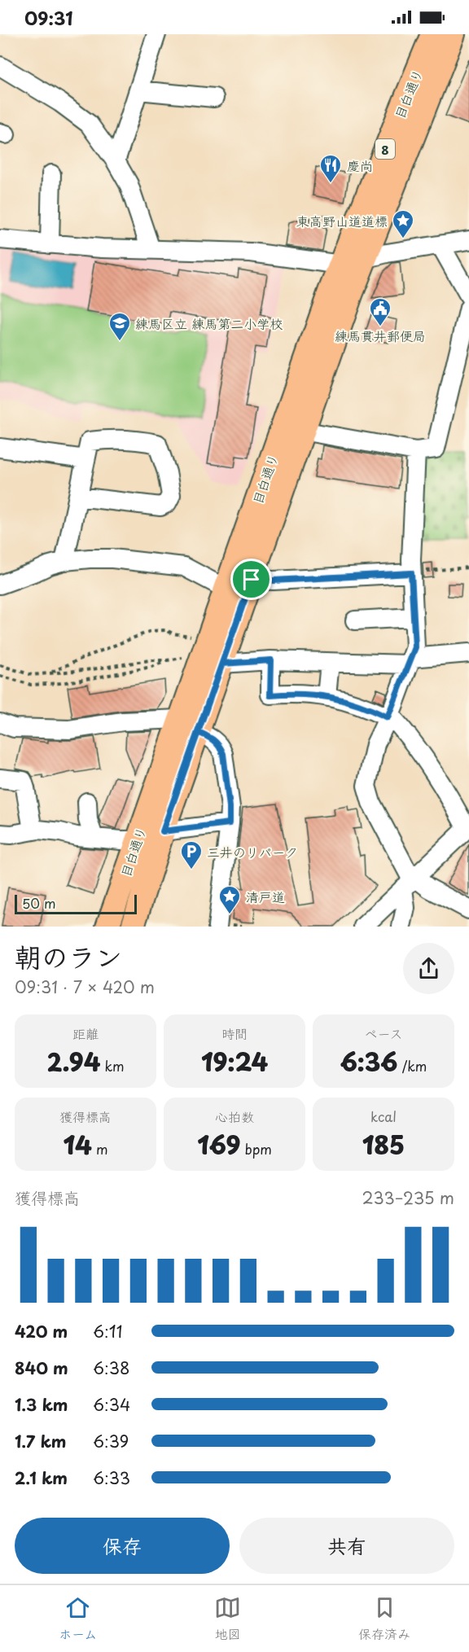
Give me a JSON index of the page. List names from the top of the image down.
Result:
{
  "streets": {
    "main road": ["目白通り", "8"]
  },
  "places": {
    "restaurant": ["慶尚"],
    "place": ["東高野山道道標", "清戸道"],
    "public building": ["練馬貫井郵便局"],
    "school or university": ["練馬区立 練馬第二小学校"],
    "parking": ["三井のリパーク"]
  },
  "scale_bar": "50 m",
  "page": {
    "status": "09:31",
    "scale": "50 m",
    "heading": ["朝のラン", "09:31 · 7 × 420 m"],
    "stats": [
      ["距離", "2.94 km"],
      ["時間", "19:24"],
      ["ペース", "6:36 /km"],
      ["獲得標高", "14 m"],
      ["心拍数", "169 bpm"],
      ["kcal", "185"]
    ],
    "chart": ["獲得標高", "233–235 m"],
    "list": [
      {
        "name": "420 m",
        "note": "6:11"
      },
      {
        "name": "840 m",
        "note": "6:38"
      },
      {
        "name": "1.3 km",
        "note": "6:34"
      },
      {
        "name": "1.7 km",
        "note": "6:39"
      },
      {
        "name": "2.1 km",
        "note": "6:33"
      }
    ],
    "buttons": ["保存", "共有"],
    "tabs": ["ホーム", "地図", "保存済み"]
  }
}
